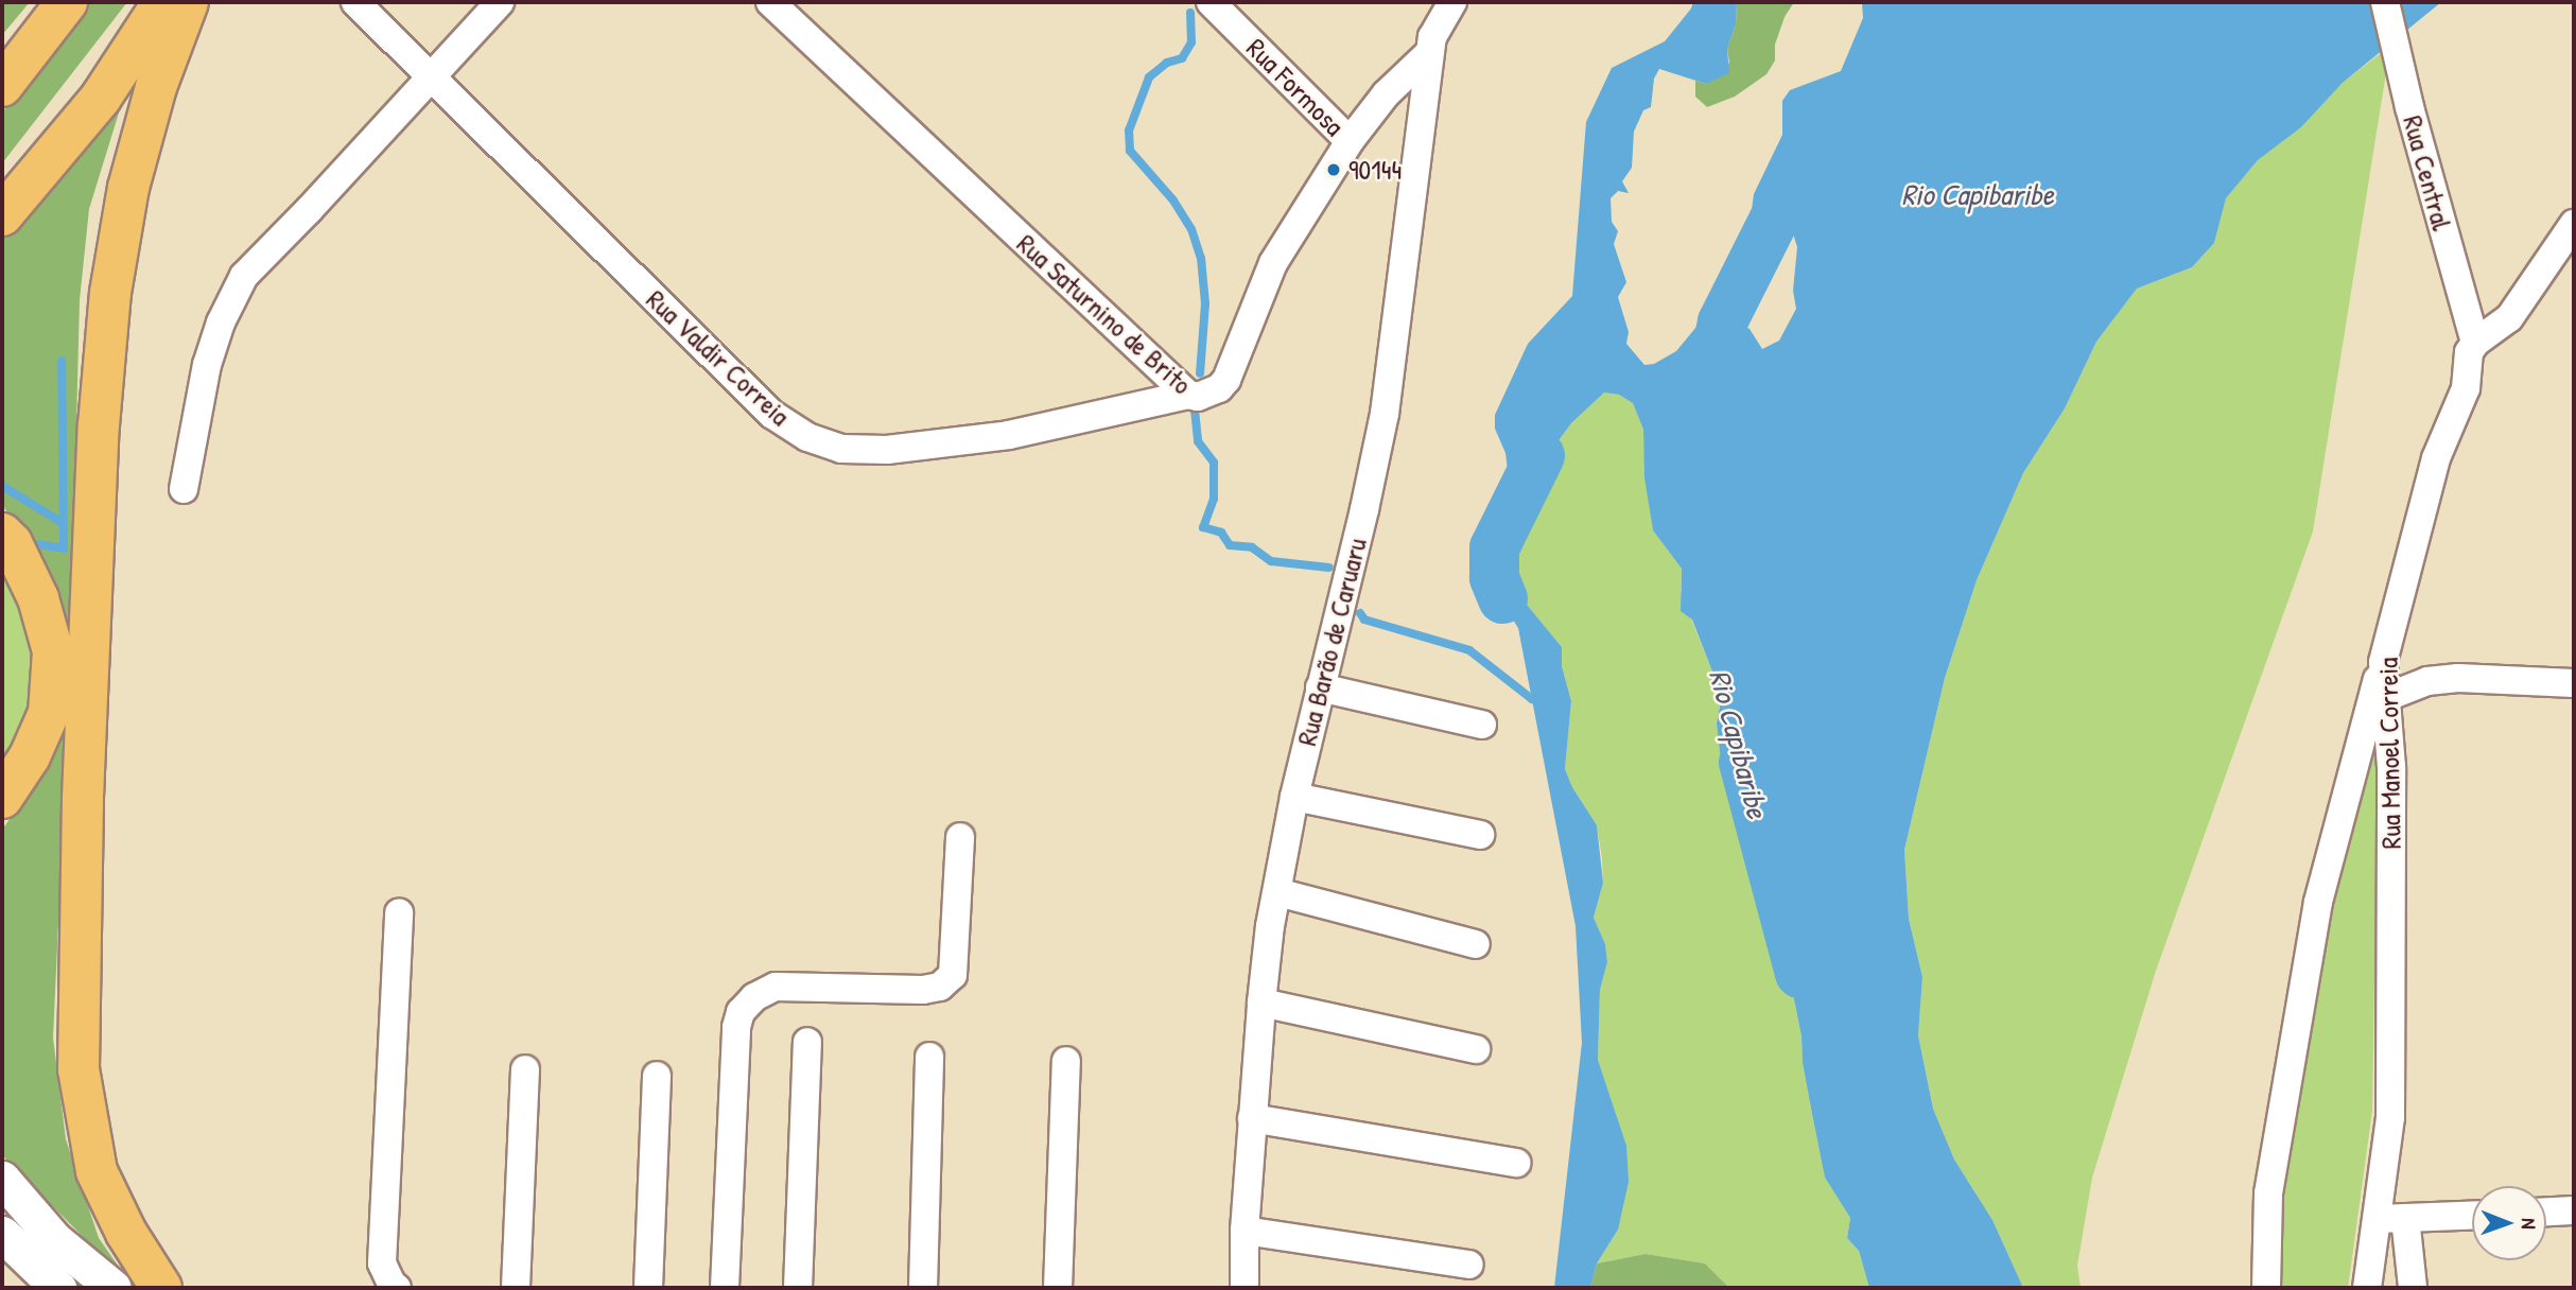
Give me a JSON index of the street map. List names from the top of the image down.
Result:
{
  "streets": {
    "street": [
      "Rua Formosa",
      "Rua Central",
      "Rua Saturnino de Brito",
      "Rua Valdir Correia",
      "Rua Barão de Caruaru",
      "Rua Manoel Correia"
    ]
  },
  "crossings": [
    ["Rua Formosa", "Rua Saturnino de Brito"],
    ["Rua Central", "Rua Manoel Correia"],
    ["Rua Saturnino de Brito", "Rua Valdir Correia"],
    ["Rua Saturnino de Brito", "Rua Barão de Caruaru"]
  ],
  "water": ["Rio Capibaribe"],
  "places": ["90144"],
  "north": "right"
}
